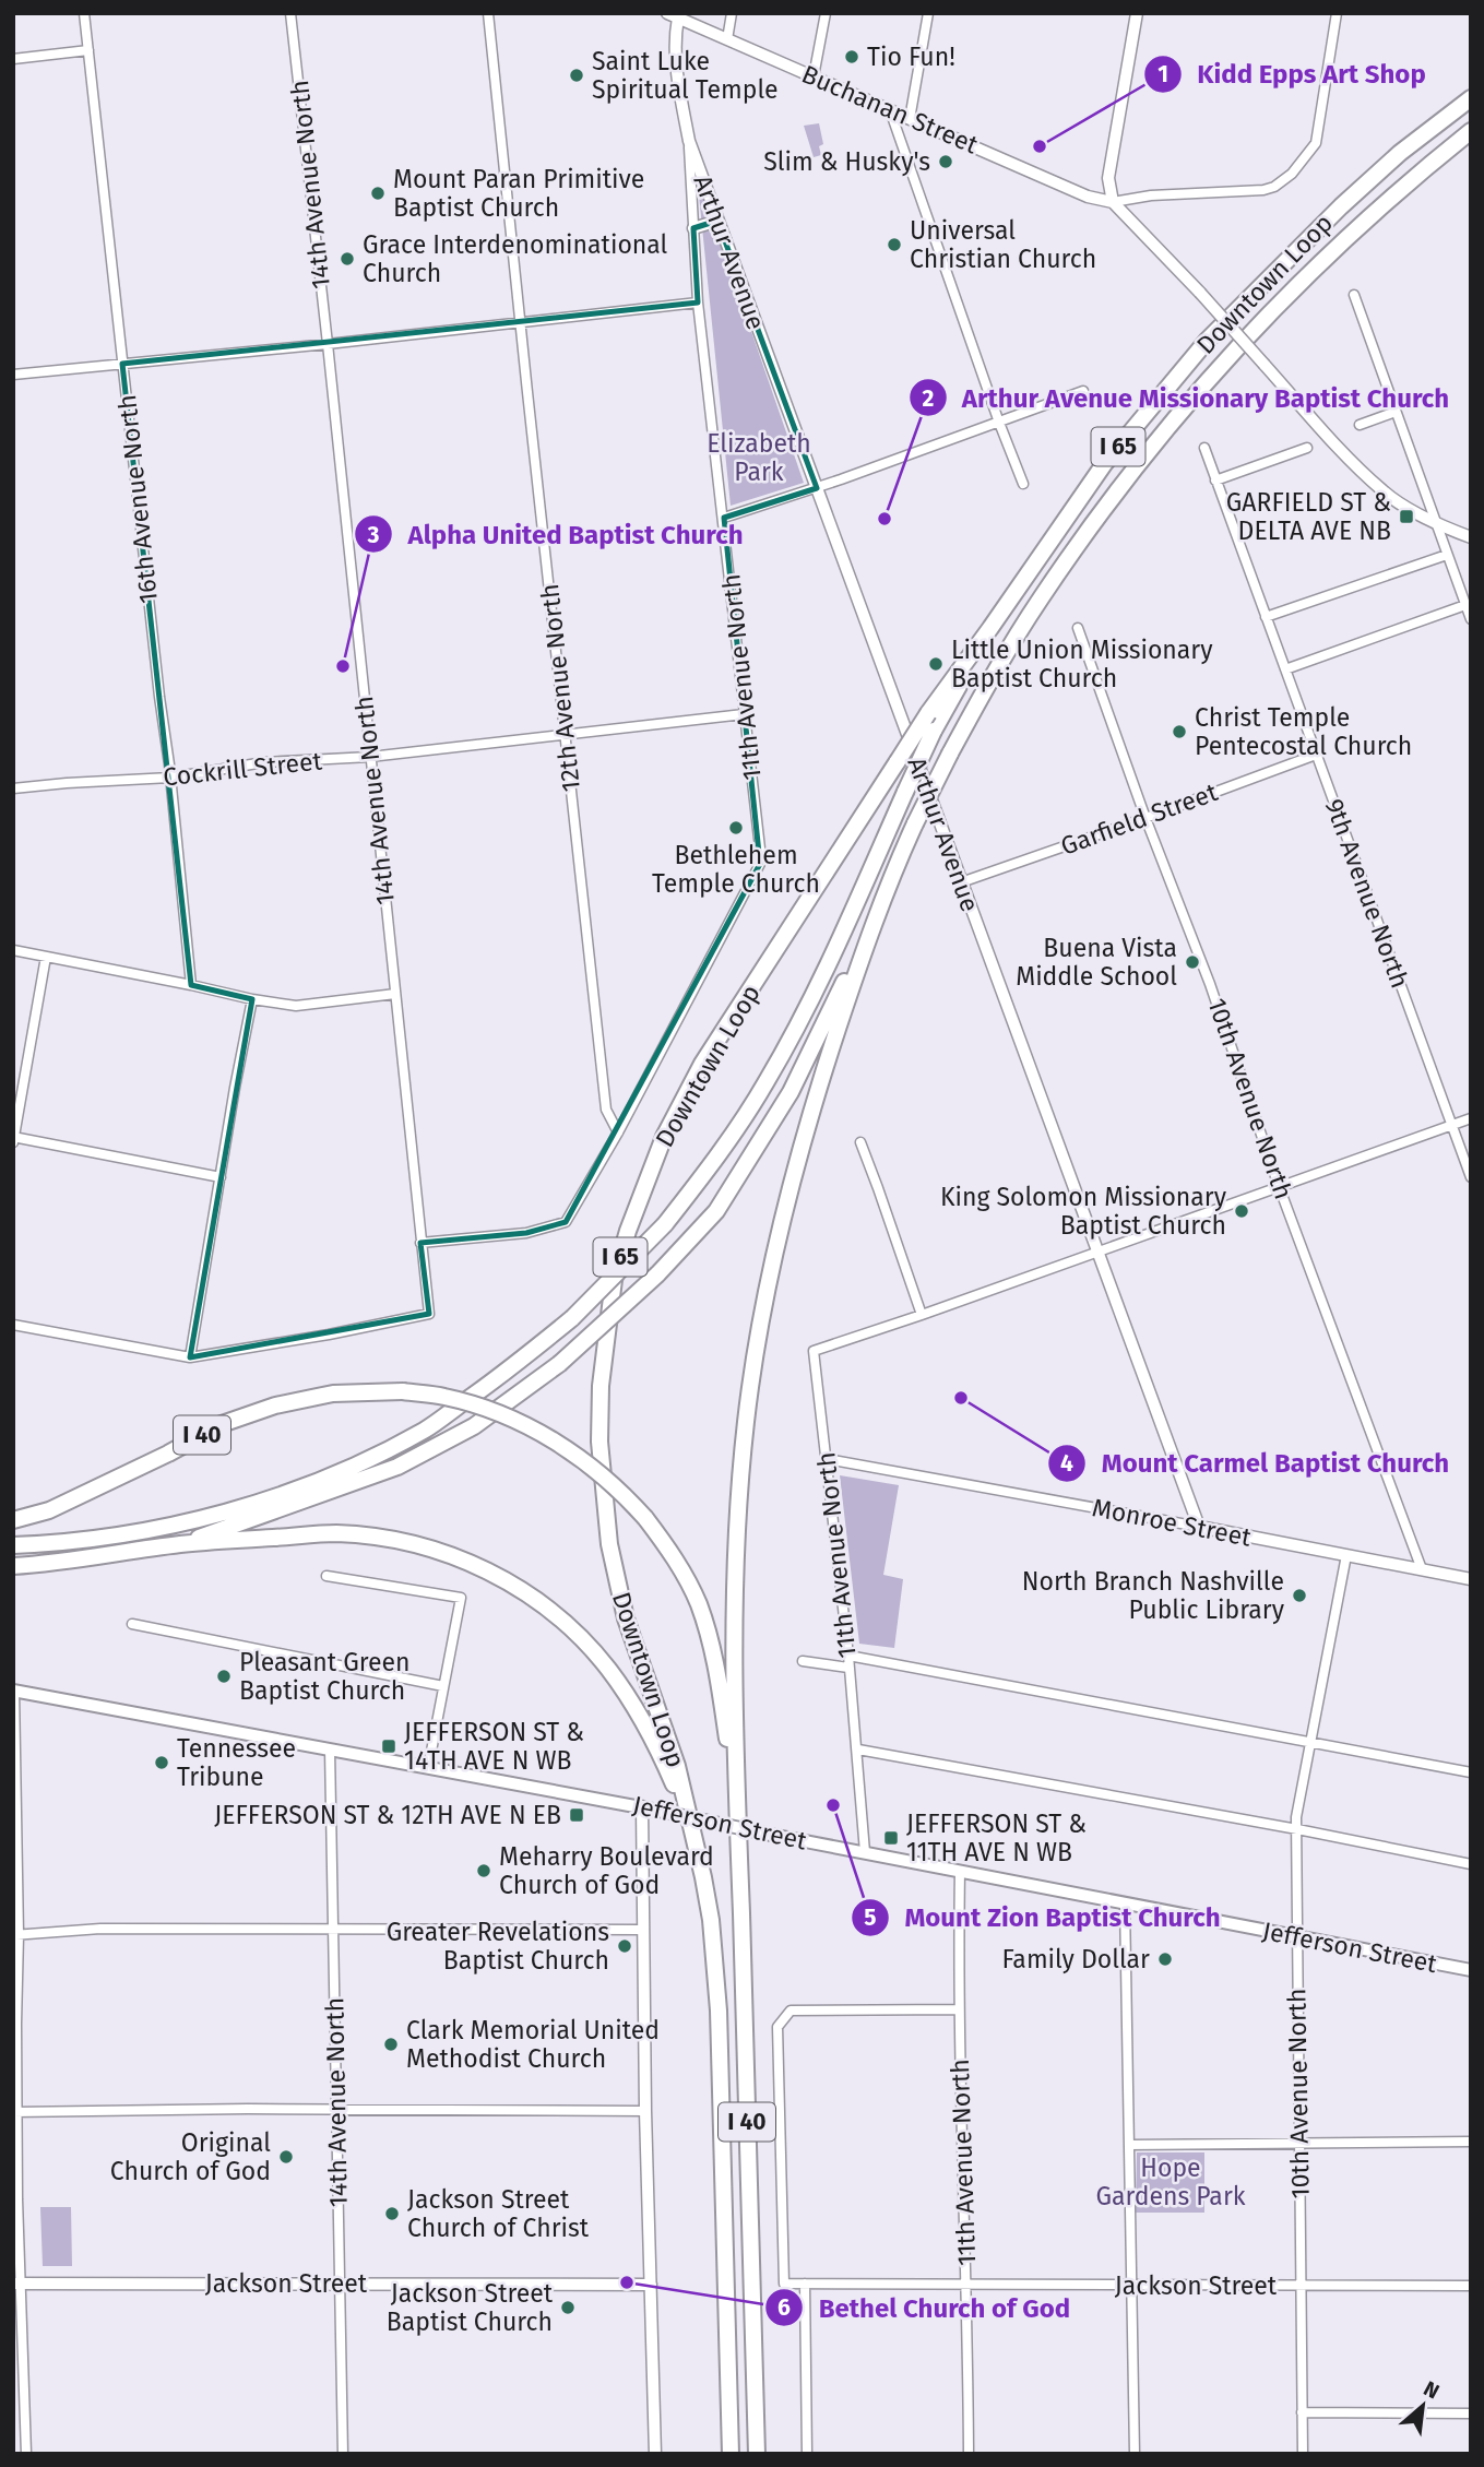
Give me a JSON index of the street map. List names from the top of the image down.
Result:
{
  "streets": {
    "highway": ["Downtown Loop", "I 65", "I 40"],
    "main road": ["Jefferson Street"],
    "street": [
      "Buchanan Street",
      "14th Avenue North",
      "Arthur Avenue",
      "16th Avenue North",
      "11th Avenue North",
      "12th Avenue North",
      "Cockrill Street",
      "Garfield Street",
      "9th Avenue North",
      "10th Avenue North",
      "Monroe Street",
      "Jackson Street"
    ]
  },
  "crossings": [
    ["Buchanan Street", "11th Avenue North"],
    ["14th Avenue North", "11th Avenue North"],
    ["14th Avenue North", "Cockrill Street"],
    ["14th Avenue North", "Jefferson Street"],
    ["14th Avenue North", "Jackson Street"],
    ["Arthur Avenue", "11th Avenue North"],
    ["Arthur Avenue", "Garfield Street"],
    ["Arthur Avenue", "Monroe Street"],
    ["Downtown Loop", "I 40"],
    ["16th Avenue North", "Cockrill Street"],
    ["11th Avenue North", "12th Avenue North"],
    ["11th Avenue North", "Cockrill Street"],
    ["11th Avenue North", "Monroe Street"],
    ["11th Avenue North", "Jefferson Street"],
    ["11th Avenue North", "Jackson Street"],
    ["12th Avenue North", "Cockrill Street"],
    ["Garfield Street", "9th Avenue North"],
    ["Garfield Street", "10th Avenue North"],
    ["10th Avenue North", "Monroe Street"],
    ["10th Avenue North", "Jefferson Street"],
    ["10th Avenue North", "Jackson Street"]
  ],
  "parks": ["Elizabeth Park", "Hope Gardens Park"],
  "places": {
    "other": [
      "Tio Fun!",
      "Saint Luke Spiritual Temple",
      "Kidd Epps Art Shop",
      "Slim & Husky's",
      "Mount Paran Primitive Baptist Church",
      "Universal Christian Church",
      "Grace Interdenominational Church",
      "Arthur Avenue Missionary Baptist Church",
      "Little Union Missionary Baptist Church",
      "Alpha United Baptist Church",
      "Christ Temple Pentecostal Church",
      "Bethlehem Temple Church",
      "Buena Vista Middle School",
      "King Solomon Missionary Baptist Church",
      "Mount Carmel Baptist Church",
      "North Branch Nashville Public Library",
      "Pleasant Green Baptist Church",
      "Tennessee Tribune",
      "Mount Zion Baptist Church",
      "Meharry Boulevard Church of God",
      "Greater Revelations Baptist Church",
      "Family Dollar",
      "Clark Memorial United Methodist Church",
      "Original Church of God",
      "Jackson Street Church of Christ",
      "Bethel Church of God",
      "Jackson Street Baptist Church"
    ],
    "transit": [
      "GARFIELD ST & DELTA AVE NB",
      "JEFFERSON ST & 14TH AVE N WB",
      "JEFFERSON ST & 12TH AVE N EB",
      "JEFFERSON ST & 11TH AVE N WB"
    ]
  },
  "north": "top right"
}
